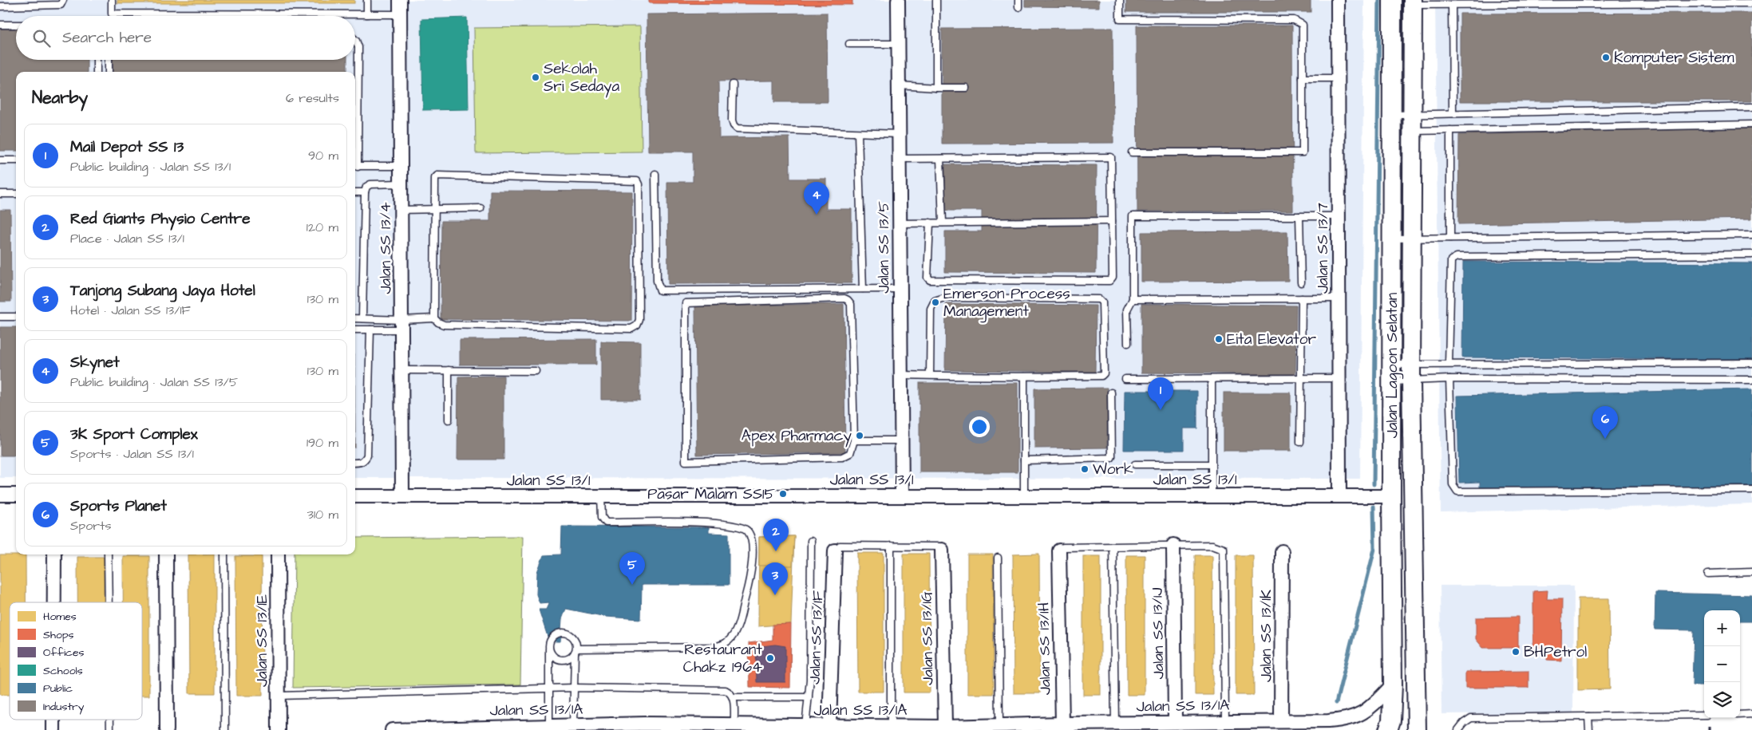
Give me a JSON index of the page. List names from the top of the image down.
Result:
{
  "streets": {
    "main road": ["Jalan Lagoon Selatan"],
    "street": [
      "Jalan SS 13/5",
      "Jalan SS 13/4",
      "Jalan SS 13/7",
      "Jalan SS 13/1",
      "Jalan SS 13/1J",
      "Jalan SS 13/1K",
      "Jalan SS 13/1F",
      "Jalan SS 13/1G",
      "Jalan SS 13/1E",
      "Jalan SS 13/1H",
      "Jalan SS 13/1A"
    ]
  },
  "crossings": [
    ["Jalan SS 13/5", "Jalan SS 13/1"],
    ["Jalan SS 13/4", "Jalan SS 13/1"],
    ["Jalan SS 13/7", "Jalan SS 13/1"],
    ["Jalan Lagoon Selatan", "Jalan SS 13/1"],
    ["Jalan Lagoon Selatan", "Jalan SS 13/1A"],
    ["Jalan SS 13/1J", "Jalan SS 13/1A"],
    ["Jalan SS 13/1K", "Jalan SS 13/1A"],
    ["Jalan SS 13/1F", "Jalan SS 13/1A"],
    ["Jalan SS 13/1G", "Jalan SS 13/1A"],
    ["Jalan SS 13/1H", "Jalan SS 13/1A"]
  ],
  "places": [
    "Komputer Sistem",
    "Sekolah Sri Sedaya",
    "Emerson Process Management",
    "Eita Elevator",
    "Apex Pharmacy",
    "Work",
    "Pasar Malam SS15",
    "BHPetrol",
    "Restaurant Chakz 1964"
  ],
  "legend": [
    "Homes",
    "Shops",
    "Offices",
    "Schools",
    "Public",
    "Industry"
  ],
  "page": {
    "search": "Search here",
    "heading": ["Nearby", "6 results"],
    "list": [
      {
        "mark": "1",
        "name": "Mail Depot SS 13",
        "note": "Public building · Jalan SS 13/1",
        "value": "90 m"
      },
      {
        "mark": "2",
        "name": "Red Giants Physio Centre",
        "note": "Place · Jalan SS 13/1",
        "value": "120 m"
      },
      {
        "mark": "3",
        "name": "Tanjong Subang Jaya Hotel",
        "note": "Hotel · Jalan SS 13/1F",
        "value": "130 m"
      },
      {
        "mark": "4",
        "name": "Skynet",
        "note": "Public building · Jalan SS 13/5",
        "value": "130 m"
      },
      {
        "mark": "5",
        "name": "3K Sport Complex",
        "note": "Sports · Jalan SS 13/1",
        "value": "190 m"
      },
      {
        "mark": "6",
        "name": "Sports Planet",
        "note": "Sports",
        "value": "310 m"
      }
    ],
    "pins": [
      "4",
      "1",
      "6",
      "2",
      "5",
      "3"
    ],
    "map_buttons": ["+", "−"]
  }
}
